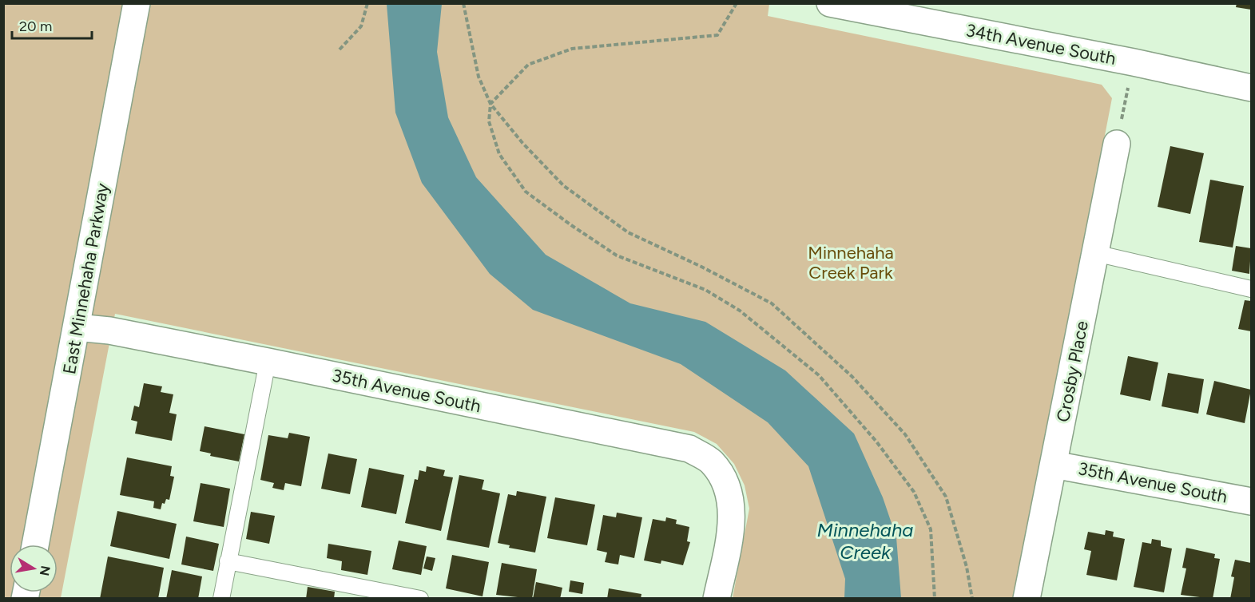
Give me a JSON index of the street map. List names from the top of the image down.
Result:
{
  "streets": {
    "street": [
      "34th Avenue South",
      "East Minnehaha Parkway",
      "Crosby Place",
      "35th Avenue South"
    ]
  },
  "crossings": [
    ["East Minnehaha Parkway", "35th Avenue South"],
    ["Crosby Place", "35th Avenue South"]
  ],
  "water": ["Minnehaha Creek"],
  "parks": ["Minnehaha Creek Park"],
  "scale_bar": "20 m",
  "north": "right"
}
